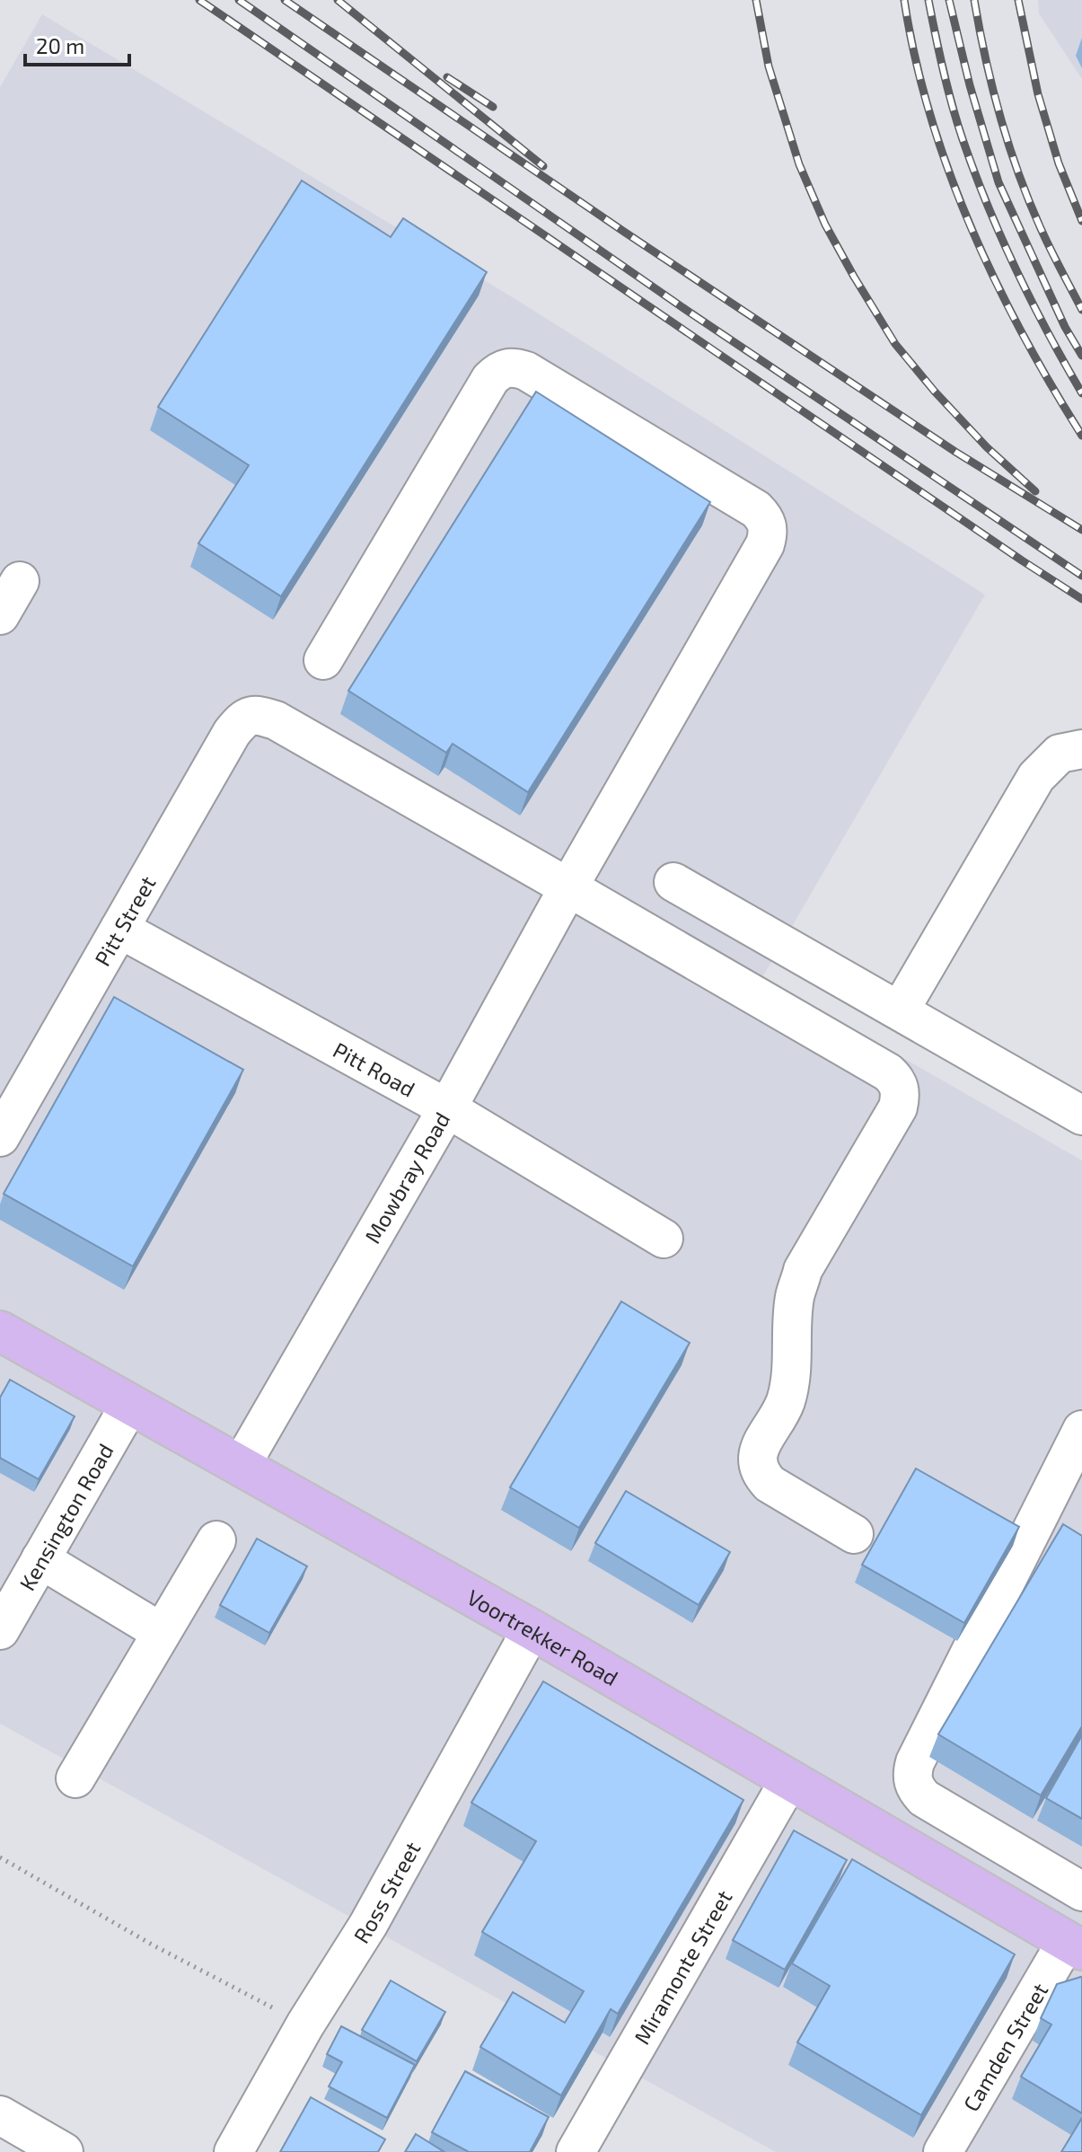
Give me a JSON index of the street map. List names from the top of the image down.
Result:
{
  "streets": {
    "main road": ["Voortrekker Road"],
    "street": [
      "Pitt Street",
      "Pitt Road",
      "Mowbray Road",
      "Kensington Road",
      "Ross Street",
      "Miramonte Street",
      "Camden Street"
    ]
  },
  "crossings": [
    ["Pitt Street", "Pitt Road"],
    ["Pitt Street", "Mowbray Road"],
    ["Pitt Road", "Mowbray Road"],
    ["Mowbray Road", "Voortrekker Road"],
    ["Kensington Road", "Voortrekker Road"],
    ["Voortrekker Road", "Ross Street"],
    ["Voortrekker Road", "Miramonte Street"],
    ["Voortrekker Road", "Camden Street"]
  ],
  "scale_bar": "20 m"
}
